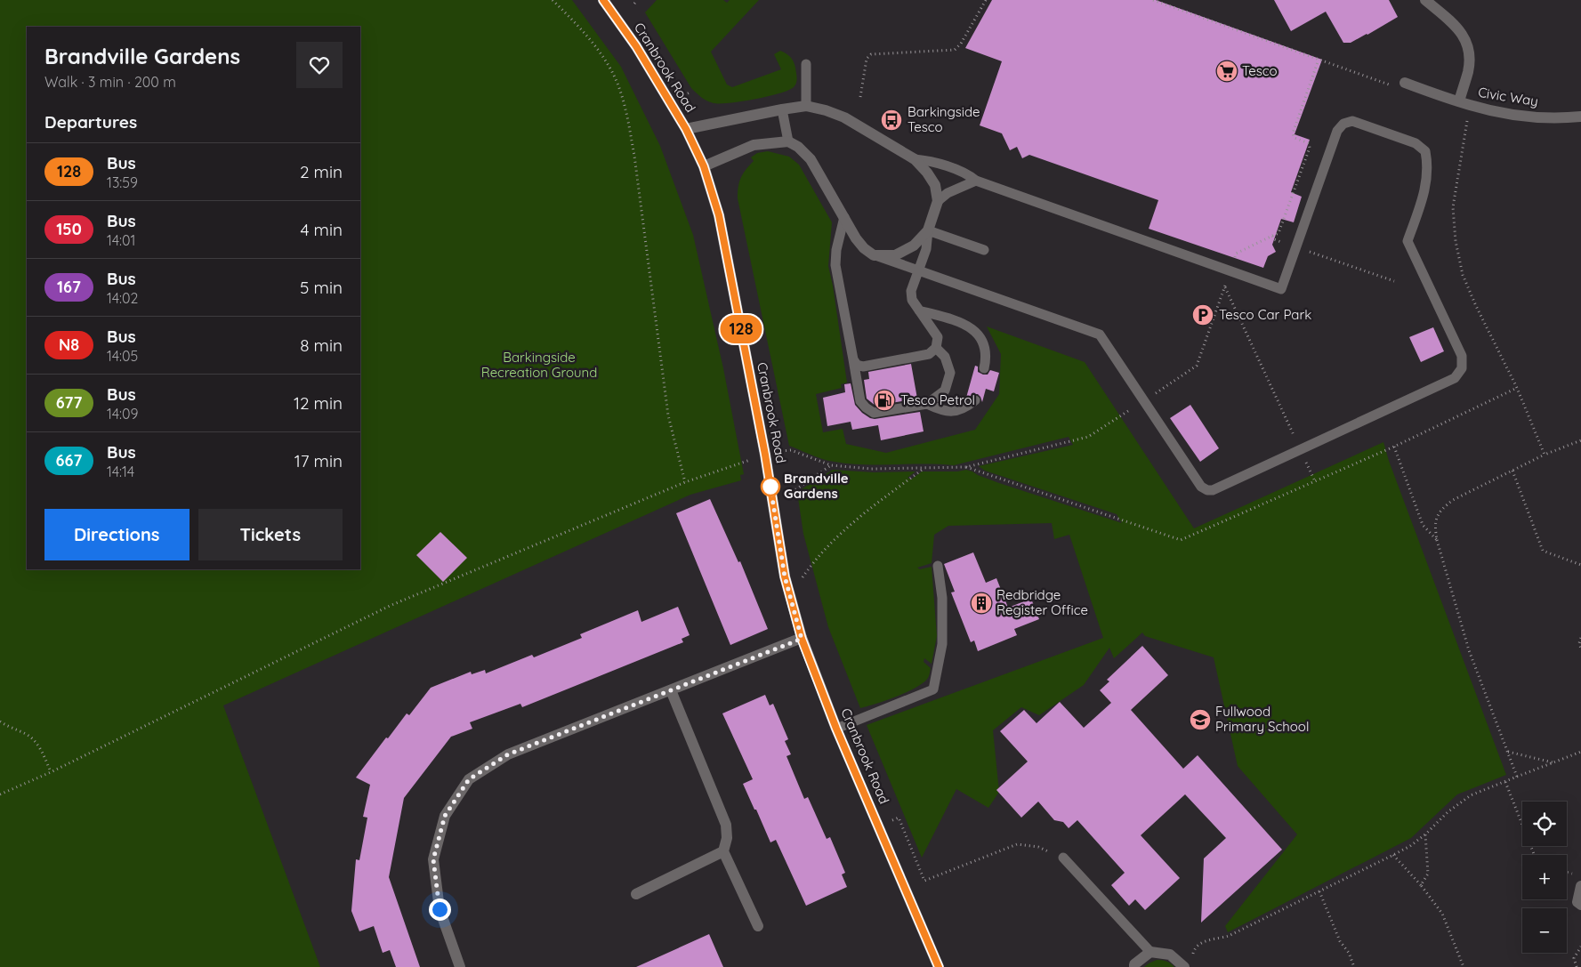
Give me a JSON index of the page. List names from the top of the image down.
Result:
{
  "streets": {
    "main road": ["Cranbrook Road"],
    "street": ["Civic Way"]
  },
  "parks": ["Barkingside Recreation Ground"],
  "places": {
    "supermarket": ["Tesco"],
    "bus stop": ["Barkingside Tesco"],
    "parking": ["Tesco Car Park"],
    "fuel station": ["Tesco Petrol"],
    "other": ["Brandville Gardens"],
    "building": ["Redbridge Register Office"],
    "school or university": ["Fullwood Primary School"]
  },
  "lines": ["bus line 128"],
  "page": {
    "on_map": "128",
    "heading": [
      ["Brandville Gardens", "Walk · 3 min · 200 m"],
      "Departures"
    ],
    "list": [
      {
        "mark": "128",
        "name": "Bus",
        "note": "13:59",
        "value": "2 min"
      },
      {
        "mark": "150",
        "name": "Bus",
        "note": "14:01",
        "value": "4 min"
      },
      {
        "mark": "167",
        "name": "Bus",
        "note": "14:02",
        "value": "5 min"
      },
      {
        "mark": "N8",
        "name": "Bus",
        "note": "14:05",
        "value": "8 min"
      },
      {
        "mark": "677",
        "name": "Bus",
        "note": "14:09",
        "value": "12 min"
      },
      {
        "mark": "667",
        "name": "Bus",
        "note": "14:14",
        "value": "17 min"
      }
    ],
    "buttons": ["Directions", "Tickets"],
    "map_buttons": ["+", "−"]
  }
}
